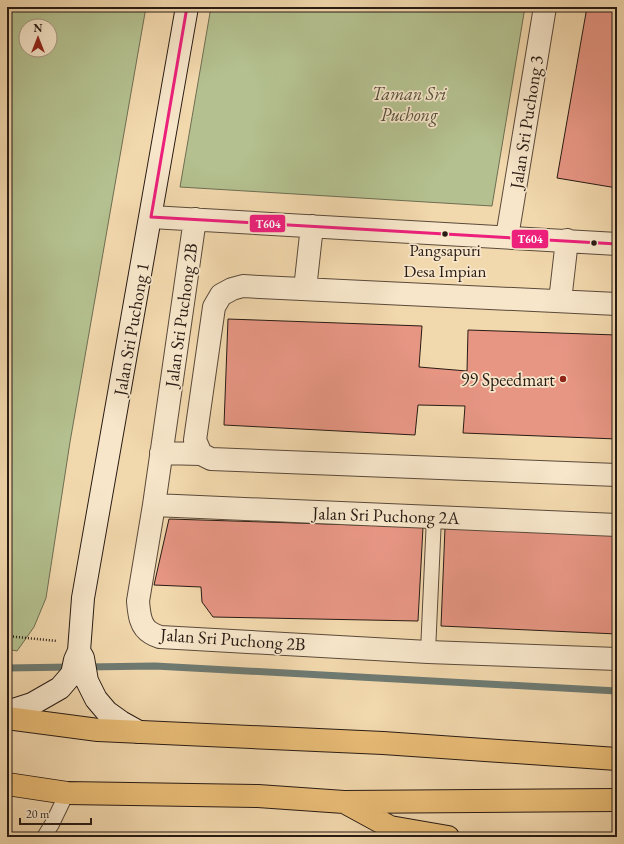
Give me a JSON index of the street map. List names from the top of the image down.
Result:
{
  "streets": {
    "street": [
      "Jalan Sri Puchong 3",
      "Jalan Sri Puchong 2B",
      "Jalan Sri Puchong 1",
      "Jalan Sri Puchong 2A"
    ]
  },
  "crossings": [
    ["Jalan Sri Puchong 2B", "Jalan Sri Puchong 2A"]
  ],
  "parks": ["Taman Sri Puchong"],
  "places": ["Pangsapuri Desa Impian", "99 Speedmart"],
  "lines": ["transit line T604"],
  "scale_bar": "20 m",
  "north": "top"
}
